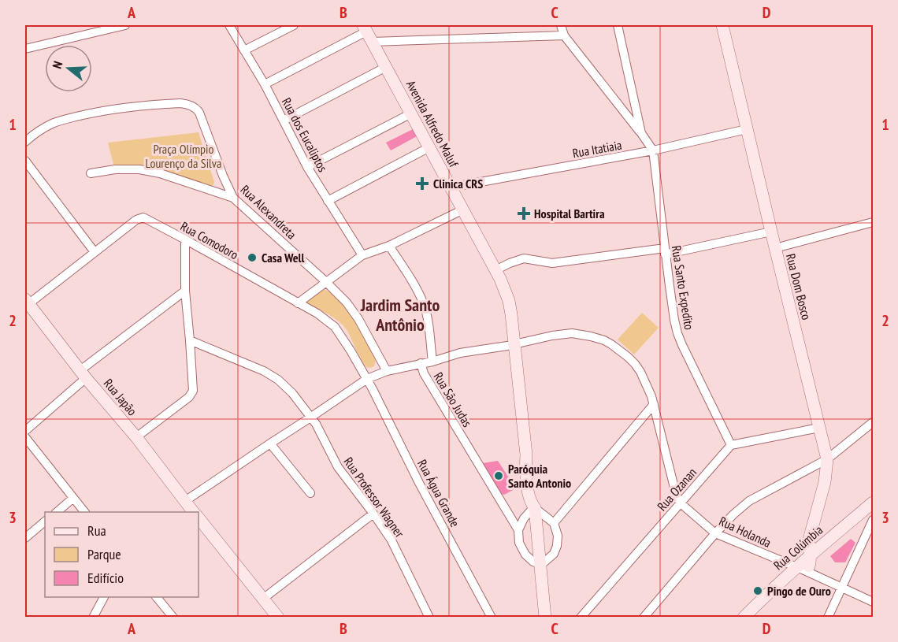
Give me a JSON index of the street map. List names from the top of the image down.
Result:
{
  "streets": {
    "street": [
      "Avenida Alfredo Maluf",
      "Rua dos Eucaliptos",
      "Rua Itatiaia",
      "Rua Alexandreta",
      "Rua Comodoro",
      "Rua Dom Bosco",
      "Rua Santo Expedito",
      "Rua Japão",
      "Rua São Judas",
      "Rua Ozanan",
      "Rua Água Grande",
      "Rua Professor Wagner",
      "Rua Holanda",
      "Rua Colúmbia"
    ]
  },
  "crossings": [
    ["Avenida Alfredo Maluf", "Rua Itatiaia"],
    ["Avenida Alfredo Maluf", "Rua São Judas"],
    ["Rua Itatiaia", "Rua Dom Bosco"],
    ["Rua Itatiaia", "Rua Santo Expedito"],
    ["Rua Comodoro", "Rua Japão"],
    ["Rua Comodoro", "Rua Água Grande"],
    ["Rua Dom Bosco", "Rua Holanda"],
    ["Rua Dom Bosco", "Rua Colúmbia"],
    ["Rua Santo Expedito", "Rua Ozanan"],
    ["Rua Ozanan", "Rua Holanda"],
    ["Rua Holanda", "Rua Colúmbia"]
  ],
  "districts": ["Jardim Santo Antônio"],
  "parks": ["Praça Olímpio Lourenço da Silva"],
  "places": {
    "health": ["Clinica CRS", "Hospital Bartira"],
    "other": ["Casa Well", "Paróquia Santo Antonio", "Pingo de Ouro"]
  },
  "legend": ["Rua", "Parque", "Edifício"],
  "north": "left",
  "grid": {
    "columns": [
      "A",
      "B",
      "C",
      "D"
    ],
    "rows": ["1", "2", "3"]
  }
}
